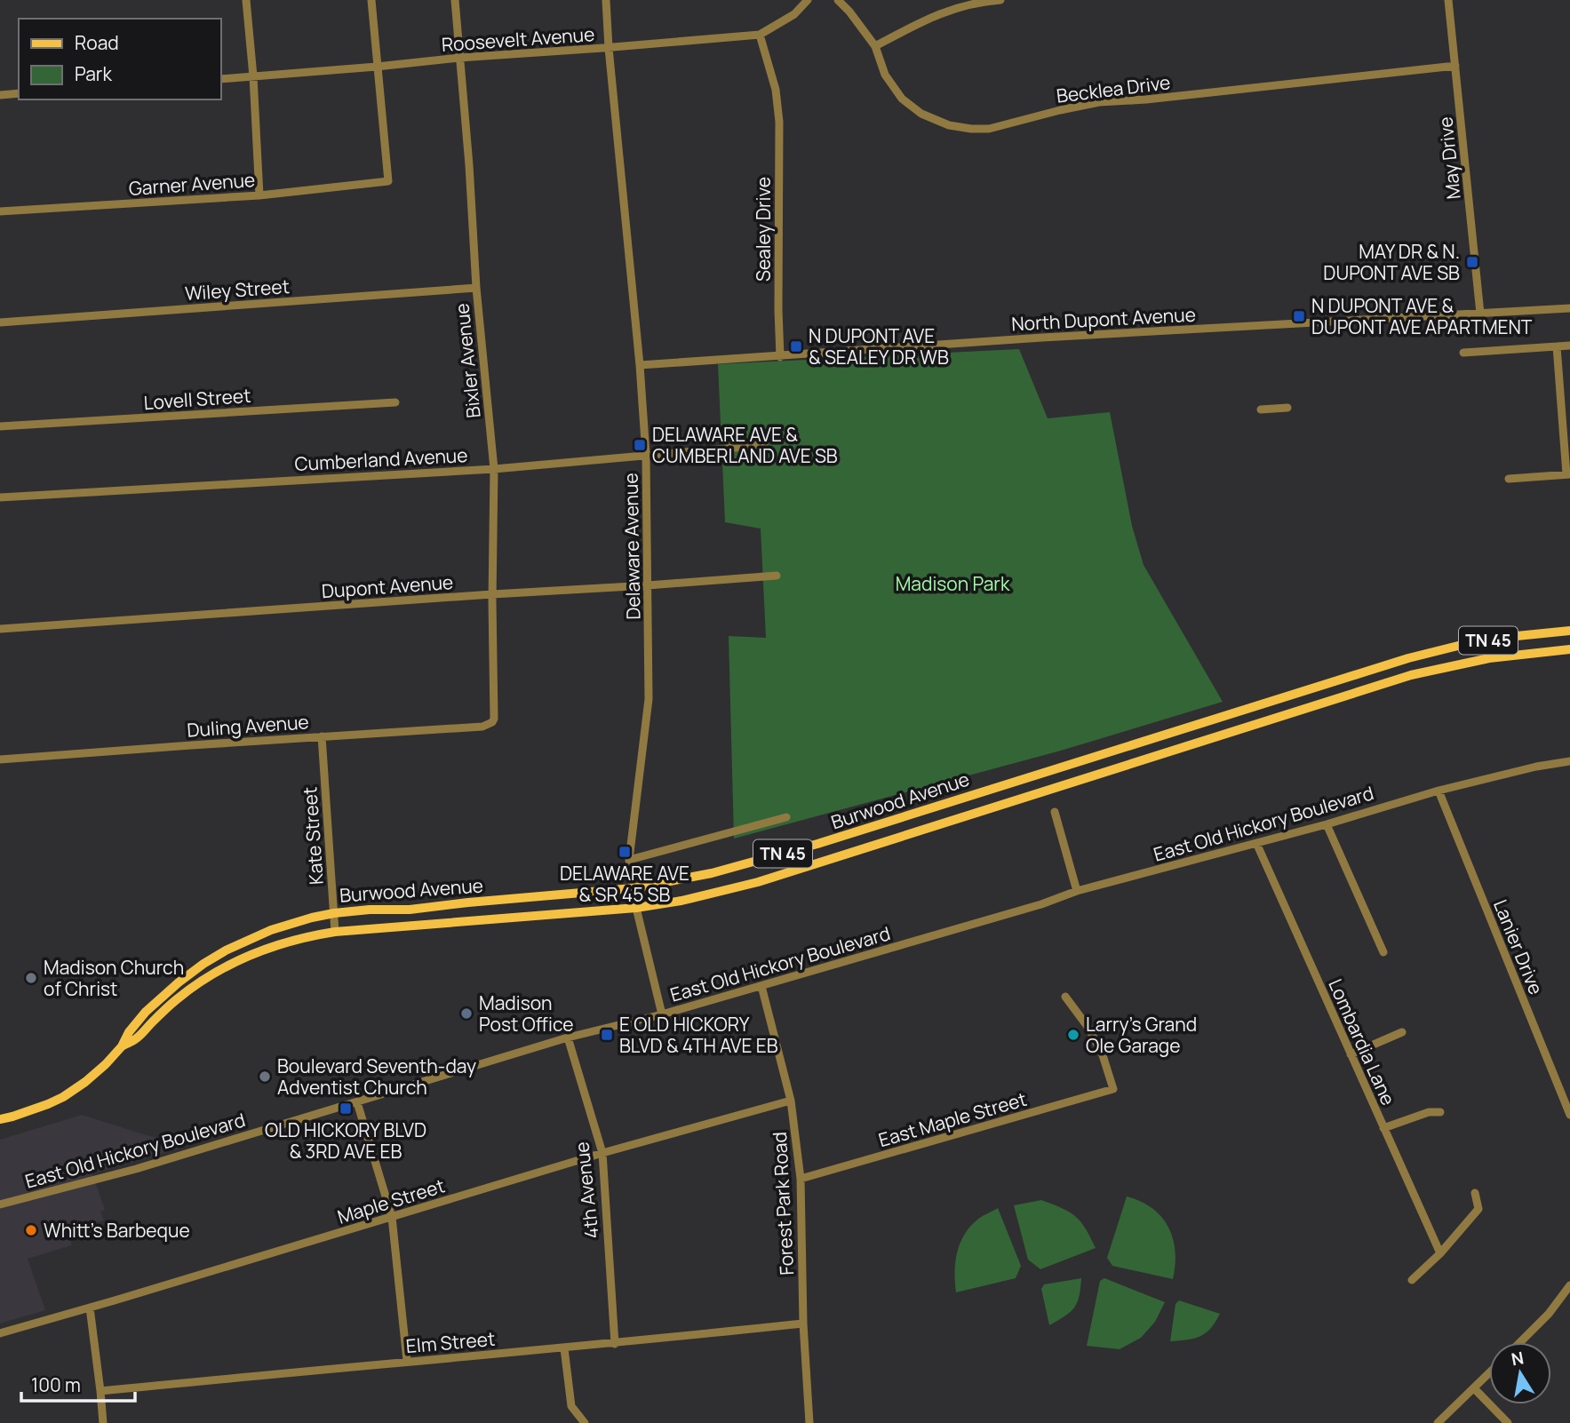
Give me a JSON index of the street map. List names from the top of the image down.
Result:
{
  "streets": {
    "main road": ["TN 45", "Burwood Avenue"],
    "street": [
      "Roosevelt Avenue",
      "Becklea Drive",
      "May Drive",
      "Garner Avenue",
      "Sealey Drive",
      "Wiley Street",
      "North Dupont Avenue",
      "Bixler Avenue",
      "Lovell Street",
      "Cumberland Avenue",
      "Delaware Avenue",
      "Dupont Avenue",
      "Duling Avenue",
      "East Old Hickory Boulevard",
      "Kate Street",
      "Lanier Drive",
      "Lombardia Lane",
      "East Maple Street",
      "4th Avenue",
      "Maple Street",
      "Forest Park Road",
      "Elm Street"
    ]
  },
  "crossings": [
    ["Roosevelt Avenue", "Garner Avenue"],
    ["Roosevelt Avenue", "Sealey Drive"],
    ["Roosevelt Avenue", "Bixler Avenue"],
    ["Roosevelt Avenue", "Delaware Avenue"],
    ["Becklea Drive", "May Drive"],
    ["May Drive", "North Dupont Avenue"],
    ["Sealey Drive", "North Dupont Avenue"],
    ["Wiley Street", "Bixler Avenue"],
    ["North Dupont Avenue", "Delaware Avenue"],
    ["Bixler Avenue", "Cumberland Avenue"],
    ["Bixler Avenue", "Dupont Avenue"],
    ["Bixler Avenue", "Duling Avenue"],
    ["Cumberland Avenue", "Delaware Avenue"],
    ["Delaware Avenue", "Dupont Avenue"],
    ["Delaware Avenue", "Burwood Avenue"],
    ["Delaware Avenue", "East Old Hickory Boulevard"],
    ["Duling Avenue", "Kate Street"],
    ["Burwood Avenue", "Kate Street"],
    ["East Old Hickory Boulevard", "Lanier Drive"],
    ["East Old Hickory Boulevard", "Lombardia Lane"],
    ["East Old Hickory Boulevard", "4th Avenue"],
    ["East Old Hickory Boulevard", "Forest Park Road"],
    ["East Maple Street", "Forest Park Road"],
    ["4th Avenue", "Maple Street"],
    ["4th Avenue", "Elm Street"],
    ["Maple Street", "Forest Park Road"],
    ["Forest Park Road", "Elm Street"]
  ],
  "parks": ["Madison Park"],
  "places": {
    "transit": [
      "MAY DR & N. DUPONT AVE SB",
      "N DUPONT AVE & DUPONT AVE APARTMENT",
      "N DUPONT AVE & SEALEY DR WB",
      "DELAWARE AVE & CUMBERLAND AVE SB",
      "DELAWARE AVE & SR 45 SB",
      "E OLD HICKORY BLVD & 4TH AVE EB",
      "OLD HICKORY BLVD & 3RD AVE EB"
    ],
    "other": [
      "Madison Church of Christ",
      "Madison Post Office",
      "Larry's Grand Ole Garage",
      "Boulevard Seventh-day Adventist Church",
      "Whitt's Barbeque"
    ]
  },
  "legend": ["Road", "Park"],
  "scale_bar": "100 m",
  "north": "top"
}
